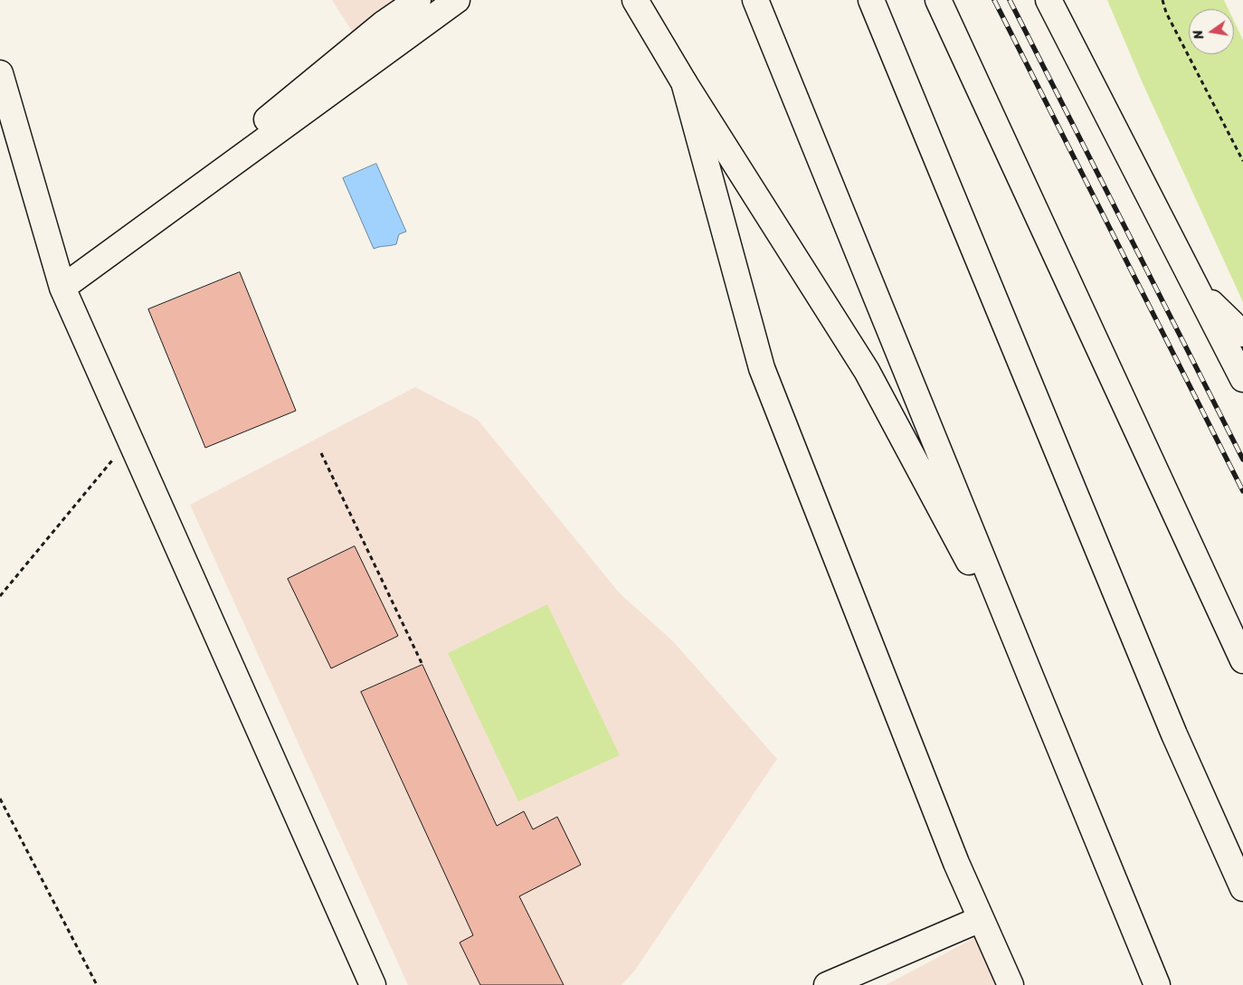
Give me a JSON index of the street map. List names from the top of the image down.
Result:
{
  "north": "left"
}
